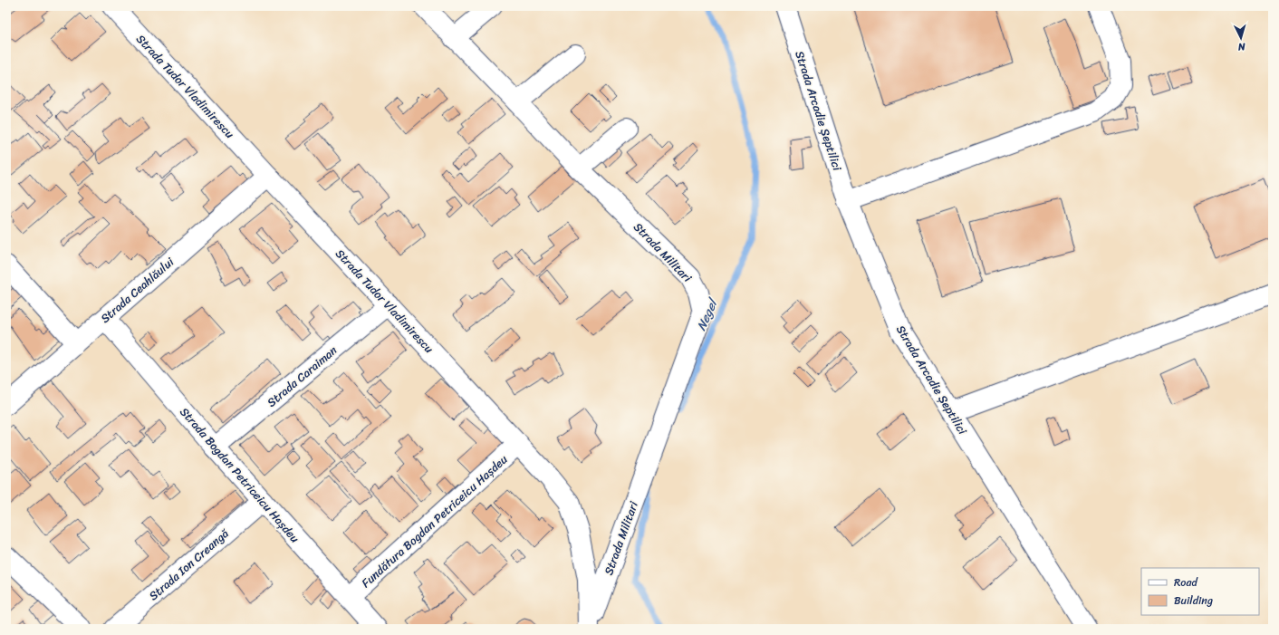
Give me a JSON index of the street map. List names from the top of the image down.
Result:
{
  "streets": {
    "street": [
      "Strada Tudor Vladimirescu",
      "Strada Arcadie Șeptilici",
      "Strada Militari",
      "Strada Ceahlăului",
      "Strada Caraiman",
      "Strada Bogdan Petriceicu Hașdeu",
      "Fundătura Bogdan Petriceicu Hașdeu",
      "Strada Ion Creangă"
    ]
  },
  "crossings": [
    ["Strada Tudor Vladimirescu", "Strada Militari"],
    ["Strada Tudor Vladimirescu", "Strada Ceahlăului"],
    ["Strada Tudor Vladimirescu", "Strada Caraiman"],
    ["Strada Tudor Vladimirescu", "Fundătura Bogdan Petriceicu Hașdeu"],
    ["Strada Ceahlăului", "Strada Bogdan Petriceicu Hașdeu"],
    ["Strada Caraiman", "Strada Bogdan Petriceicu Hașdeu"],
    ["Strada Bogdan Petriceicu Hașdeu", "Fundătura Bogdan Petriceicu Hașdeu"],
    ["Strada Bogdan Petriceicu Hașdeu", "Strada Ion Creangă"]
  ],
  "water": ["Negel"],
  "legend": ["Road", "Building"],
  "north": "bottom"
}
